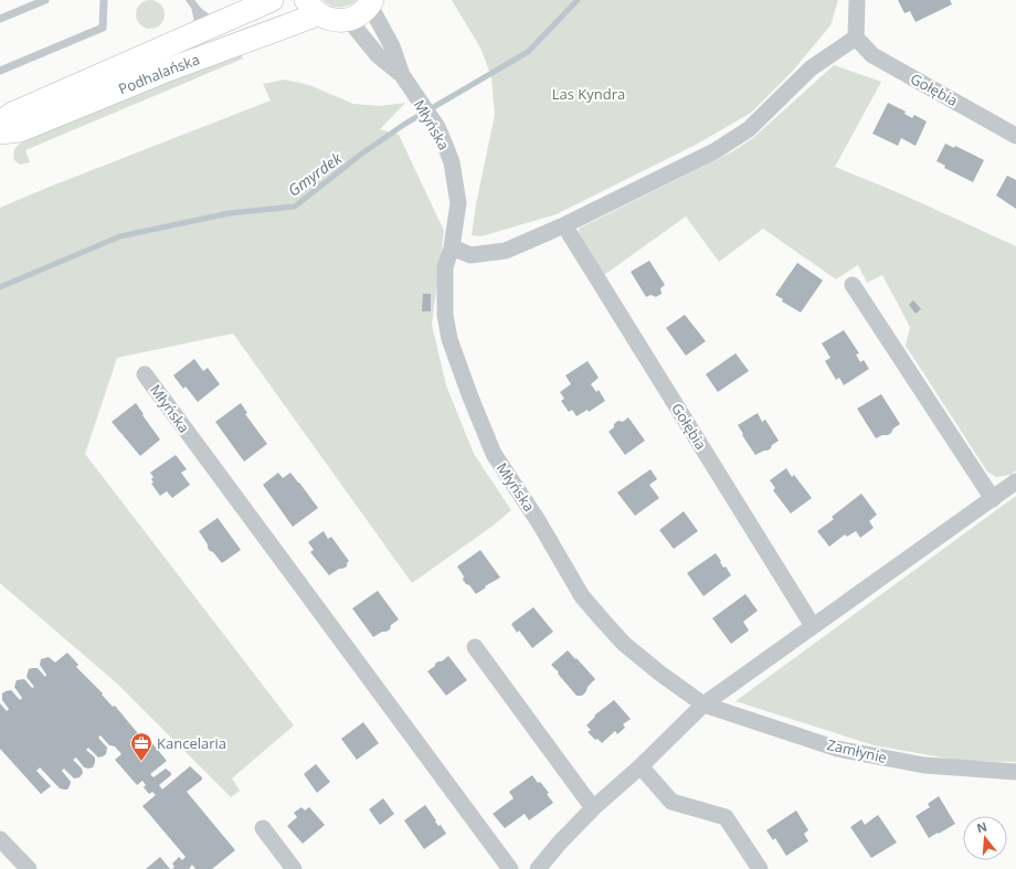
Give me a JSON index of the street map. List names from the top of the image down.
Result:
{
  "streets": {
    "street": [
      "Podhalańska",
      "Gołębia",
      "Młyńska",
      "Zamłynie"
    ]
  },
  "crossings": [
    ["Młyńska", "Zamłynie"]
  ],
  "water": ["Gmyrdek"],
  "parks": ["Las Kyndra"],
  "places": {
    "office": ["Kancelaria"]
  },
  "north": "top"
}
